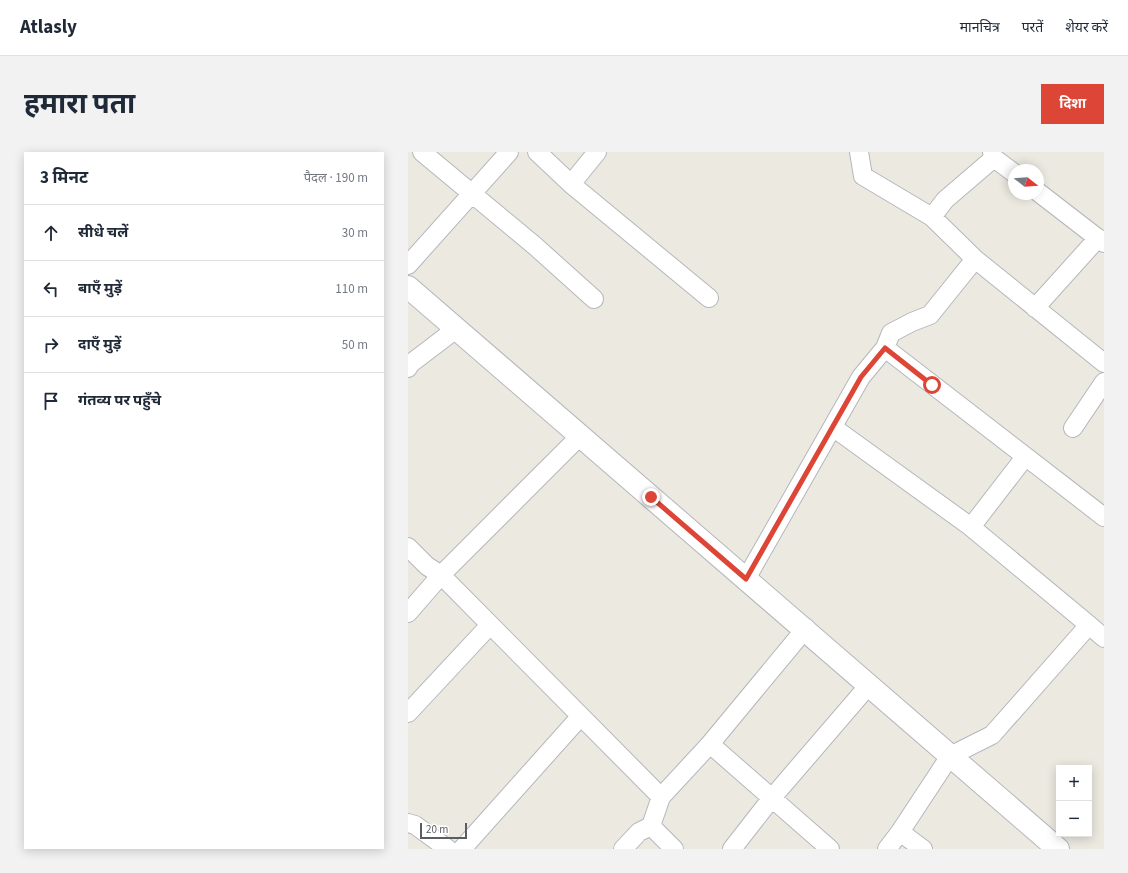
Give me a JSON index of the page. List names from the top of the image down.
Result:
{
  "scale_bar": "20 m",
  "north": "right",
  "page": {
    "header": "Atlasly",
    "nav": ["मानचित्र", "परतें", "शेयर करें"],
    "title": "हमारा पता",
    "buttons": "दिशा",
    "heading": ["3 मिनट", "पैदल · 190 m"],
    "list": [
      ["सीधे चलें", "30 m"],
      ["बाएँ मुड़ें", "110 m"],
      ["दाएँ मुड़ें", "50 m"],
      "गंतव्य पर पहुँचे"
    ],
    "map_buttons": ["+", "−"],
    "scale": "20 m"
  }
}
